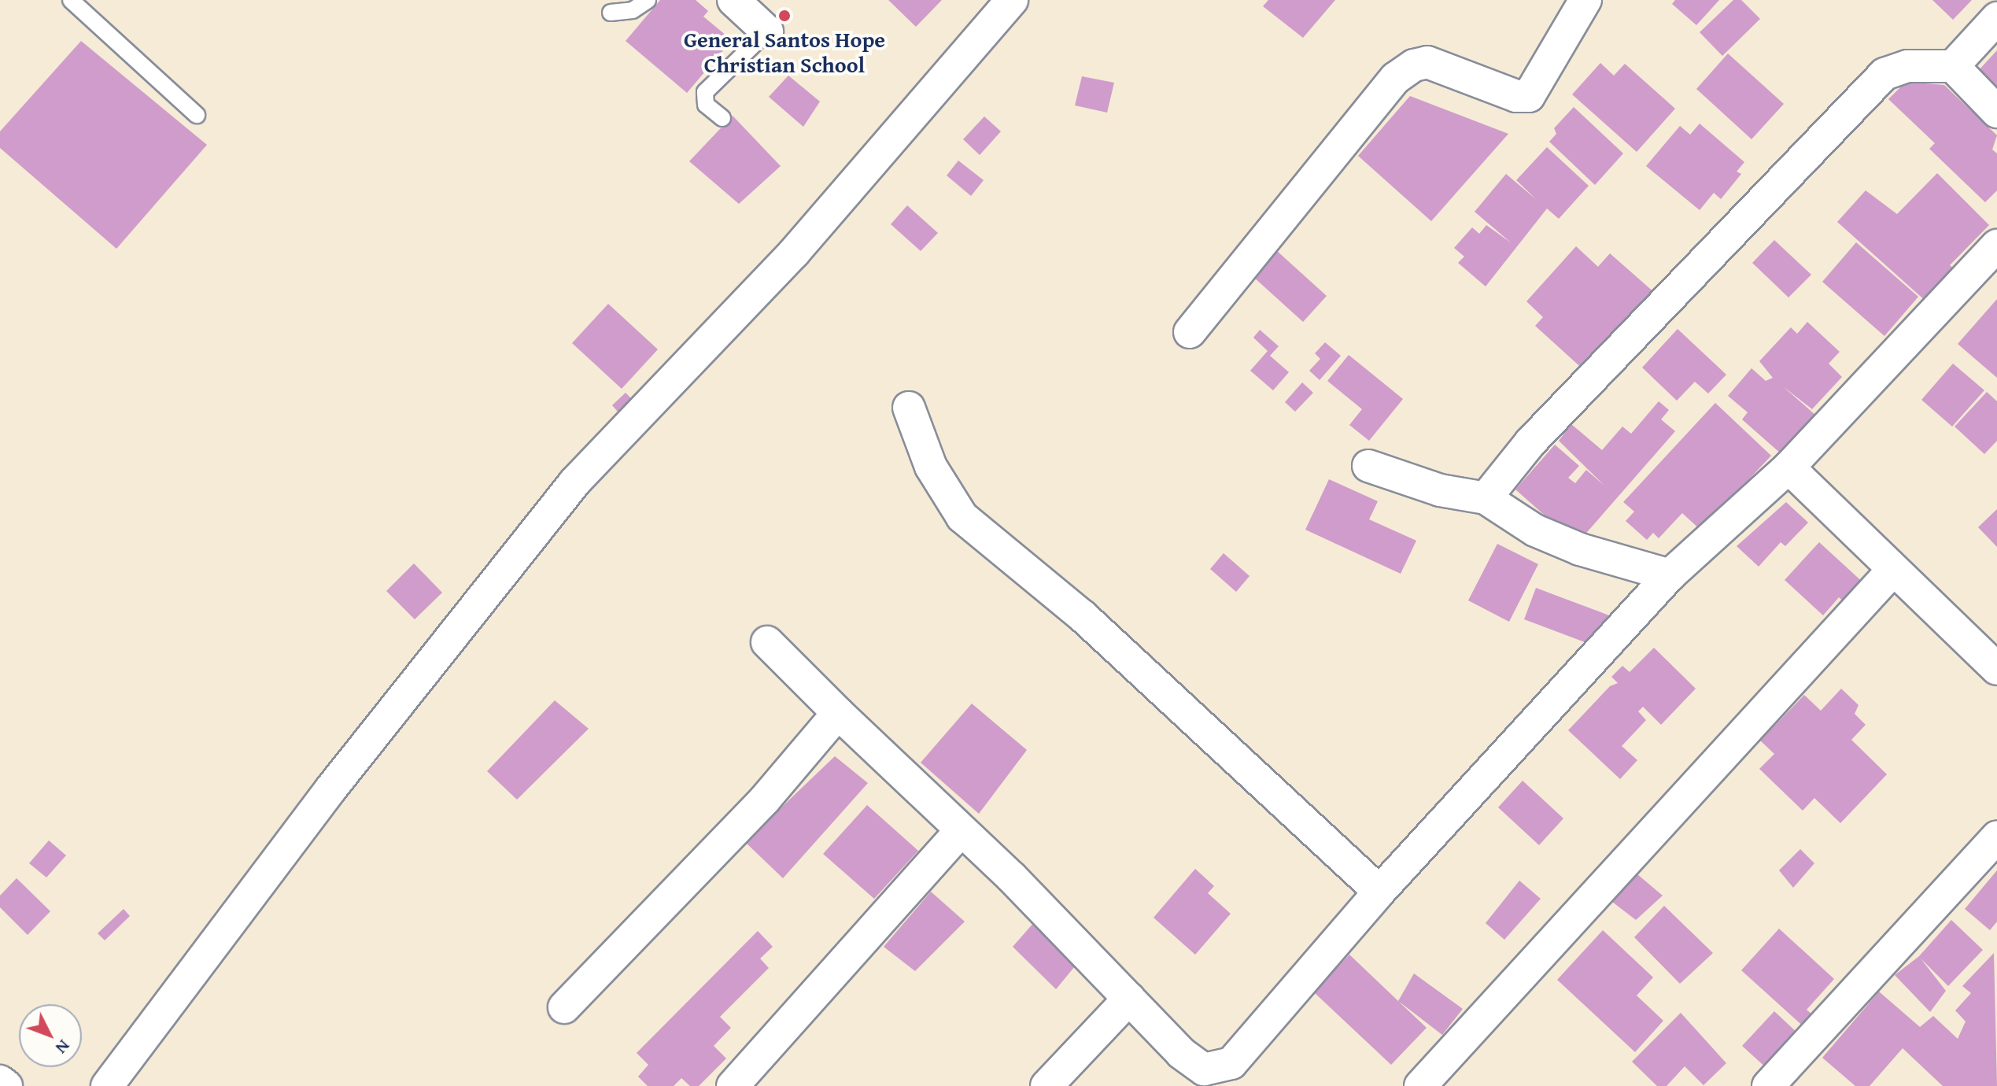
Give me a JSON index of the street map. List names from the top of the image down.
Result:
{
  "places": ["General Santos Hope Christian School"],
  "north": "bottom right"
}
